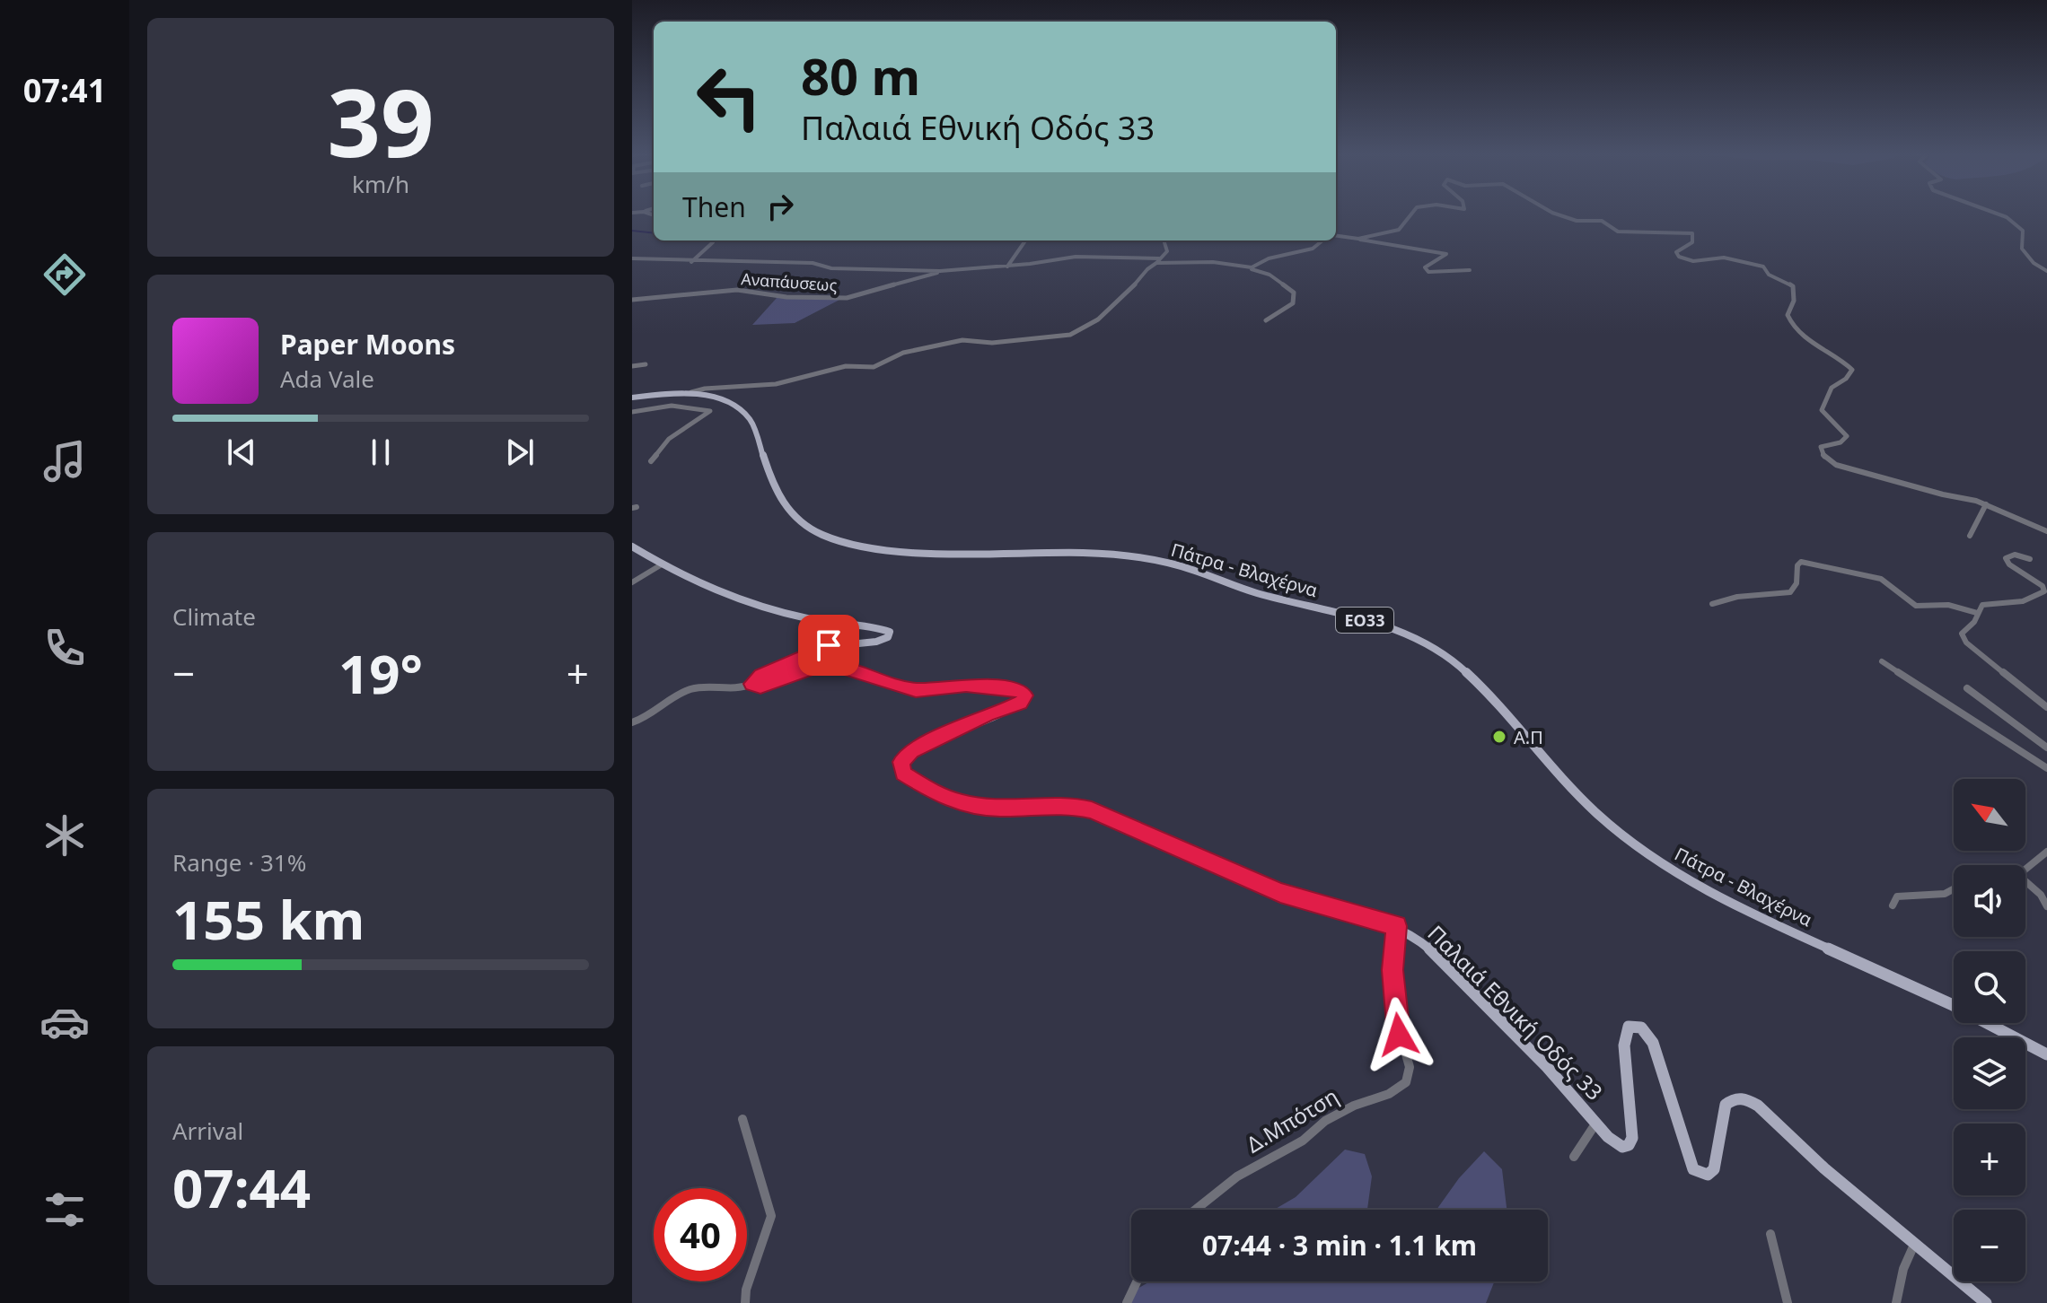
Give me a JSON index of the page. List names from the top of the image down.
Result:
{
  "streets": {
    "main road": ["Πάτρα - Βλαχέρνα", "ΕΟ33", "Παλαιά Εθνική Οδός 33"],
    "street": ["Αναπάυσεως", "Δ.Μπότση"]
  },
  "crossings": [
    ["Παλαιά Εθνική Οδός 33", "Δ.Μπότση"]
  ],
  "places": ["Α.Π"],
  "north": "top left",
  "page": {
    "tabs": "07:41",
    "tile": [
      ["39", "km/h"],
      "Climate",
      ["Range · 31%", "155 km"],
      ["Arrival", "07:44"]
    ],
    "turn": ["80 m", "Παλαιά Εθνική Οδός 33"],
    "then": "Then",
    "song": ["Paper Moons", "Ada Vale"],
    "heat": ["−", "19°", "+"],
    "map_buttons": ["+", "−"],
    "limit": "40",
    "trip": "07:44 · 3 min · 1.1 km"
  }
}
